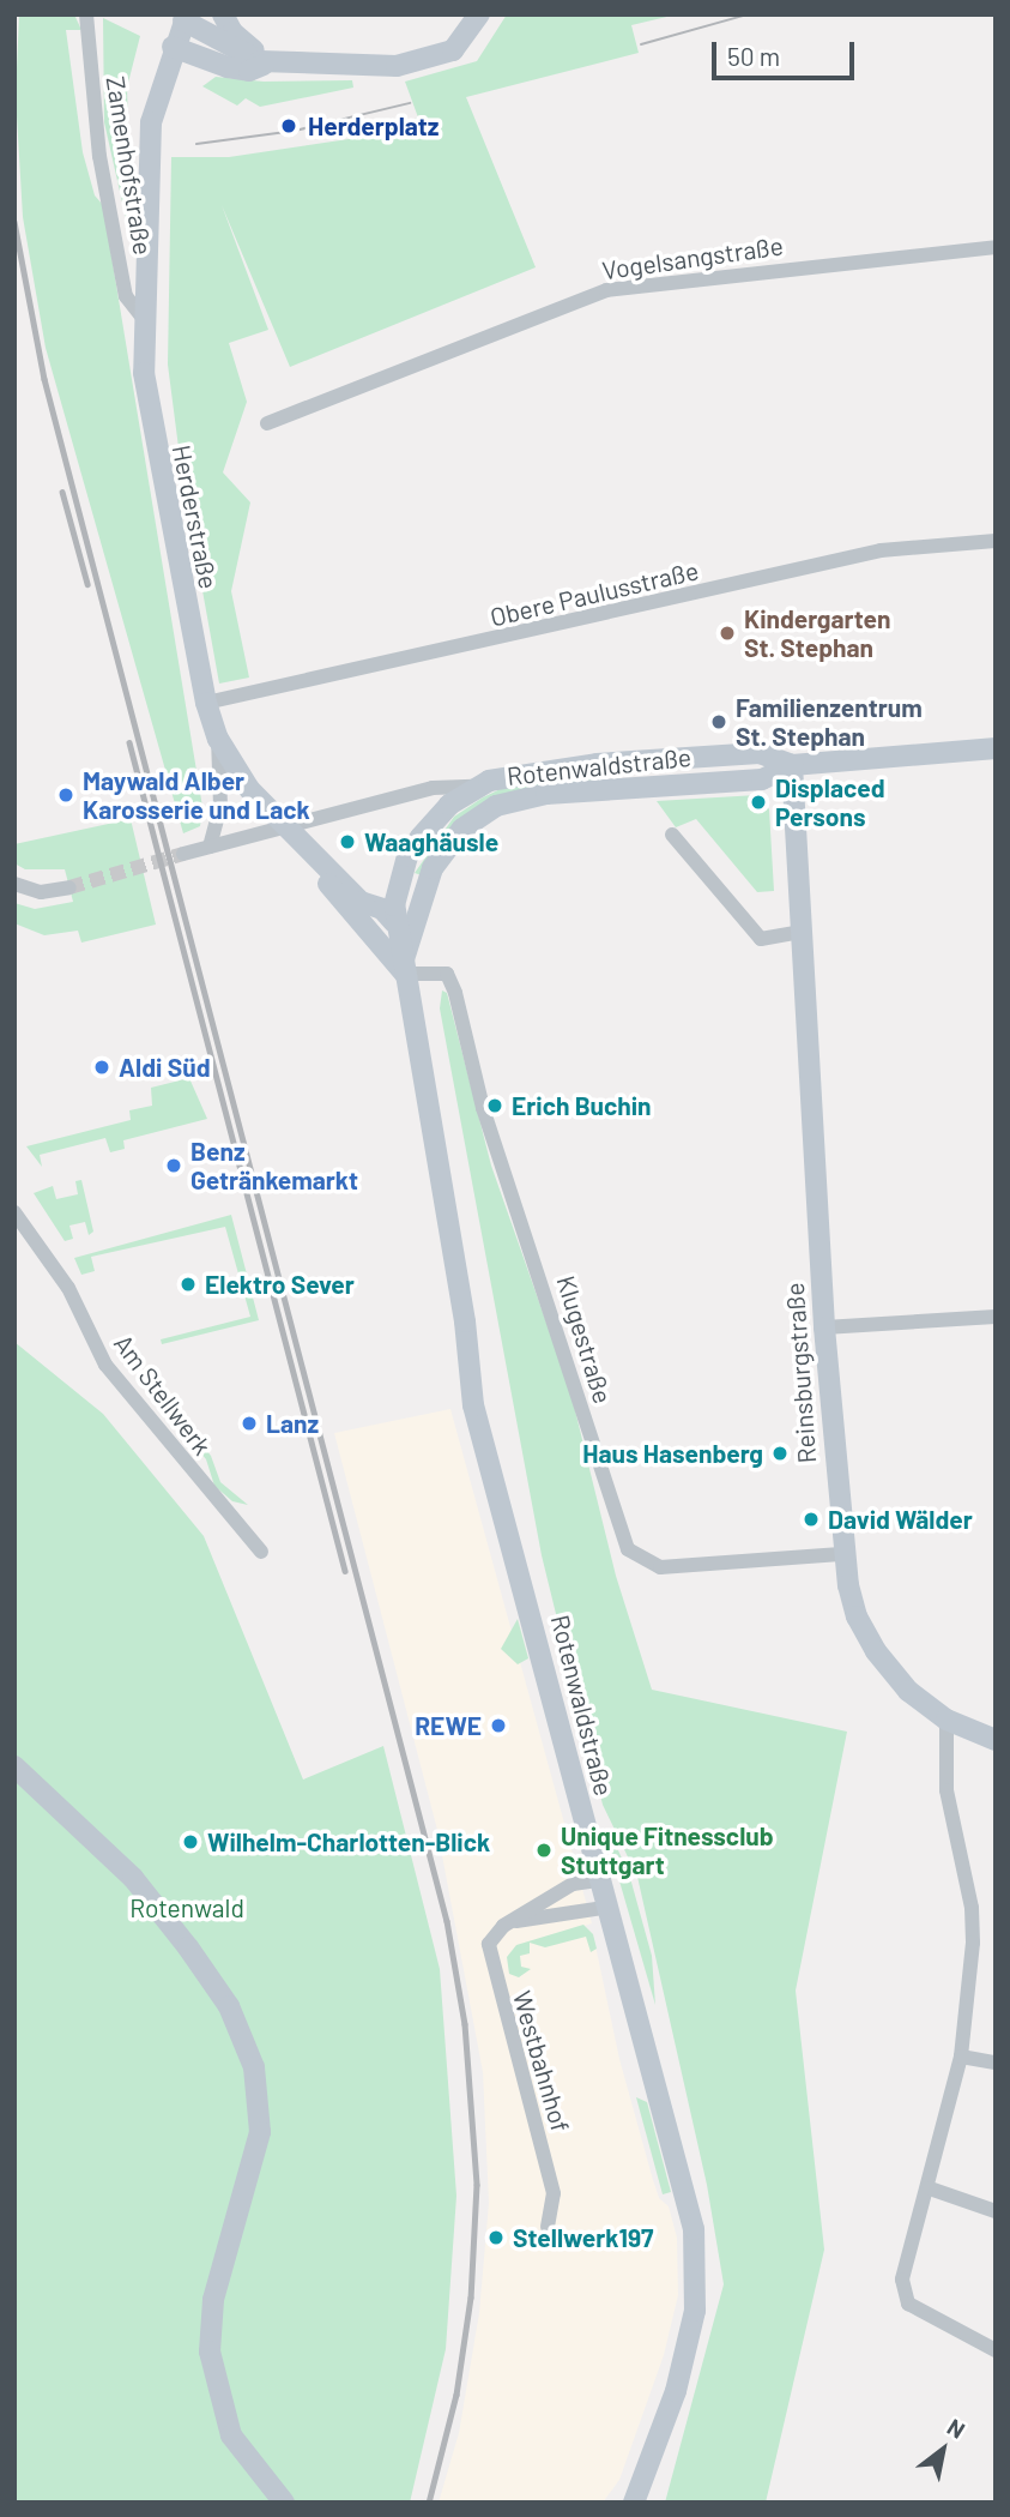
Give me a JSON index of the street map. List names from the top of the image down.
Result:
{
  "streets": {
    "main road": ["Herderstraße", "Rotenwaldstraße", "Reinsburgstraße"],
    "street": [
      "Zamenhofstraße",
      "Vogelsangstraße",
      "Obere Paulusstraße",
      "Klugestraße",
      "Am Stellwerk",
      "Westbahnhof"
    ]
  },
  "crossings": [
    ["Zamenhofstraße", "Herderstraße"],
    ["Herderstraße", "Obere Paulusstraße"],
    ["Herderstraße", "Rotenwaldstraße"],
    ["Rotenwaldstraße", "Klugestraße"],
    ["Rotenwaldstraße", "Reinsburgstraße"],
    ["Rotenwaldstraße", "Westbahnhof"],
    ["Klugestraße", "Reinsburgstraße"]
  ],
  "parks": ["Rotenwald"],
  "places": [
    "Herderplatz",
    "Kindergarten St. Stephan",
    "Familienzentrum St. Stephan",
    "Maywald Alber Karosserie und Lack",
    "Displaced Persons",
    "Waaghäusle",
    "Aldi Süd",
    "Erich Buchin",
    "Benz Getränkemarkt",
    "Elektro Sever",
    "Lanz",
    "Haus Hasenberg",
    "David Wälder",
    "REWE",
    "Wilhelm-Charlotten-Blick",
    "Unique Fitnessclub Stuttgart",
    "Stellwerk197"
  ],
  "scale_bar": "50 m",
  "north": "top right"
}
